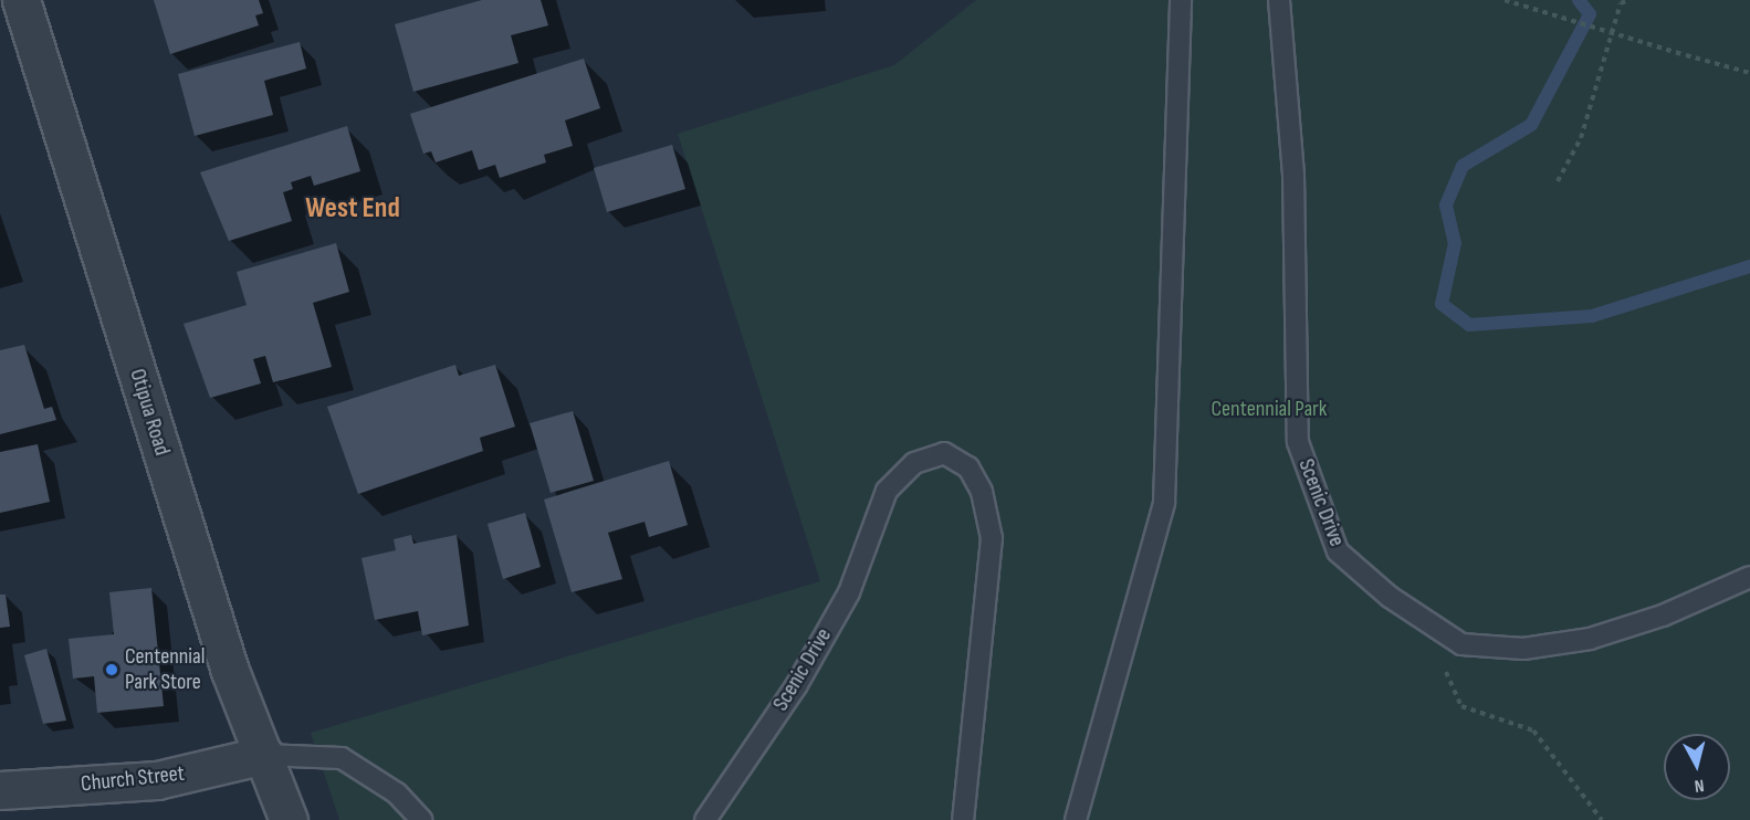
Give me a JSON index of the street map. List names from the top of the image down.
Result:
{
  "streets": {
    "street": ["Otipua Road", "Church Street"],
    "lane": ["Scenic Drive"]
  },
  "crossings": [
    ["Otipua Road", "Church Street"]
  ],
  "districts": ["West End"],
  "parks": ["Centennial Park"],
  "places": ["Centennial Park Store"],
  "north": "bottom"
}
